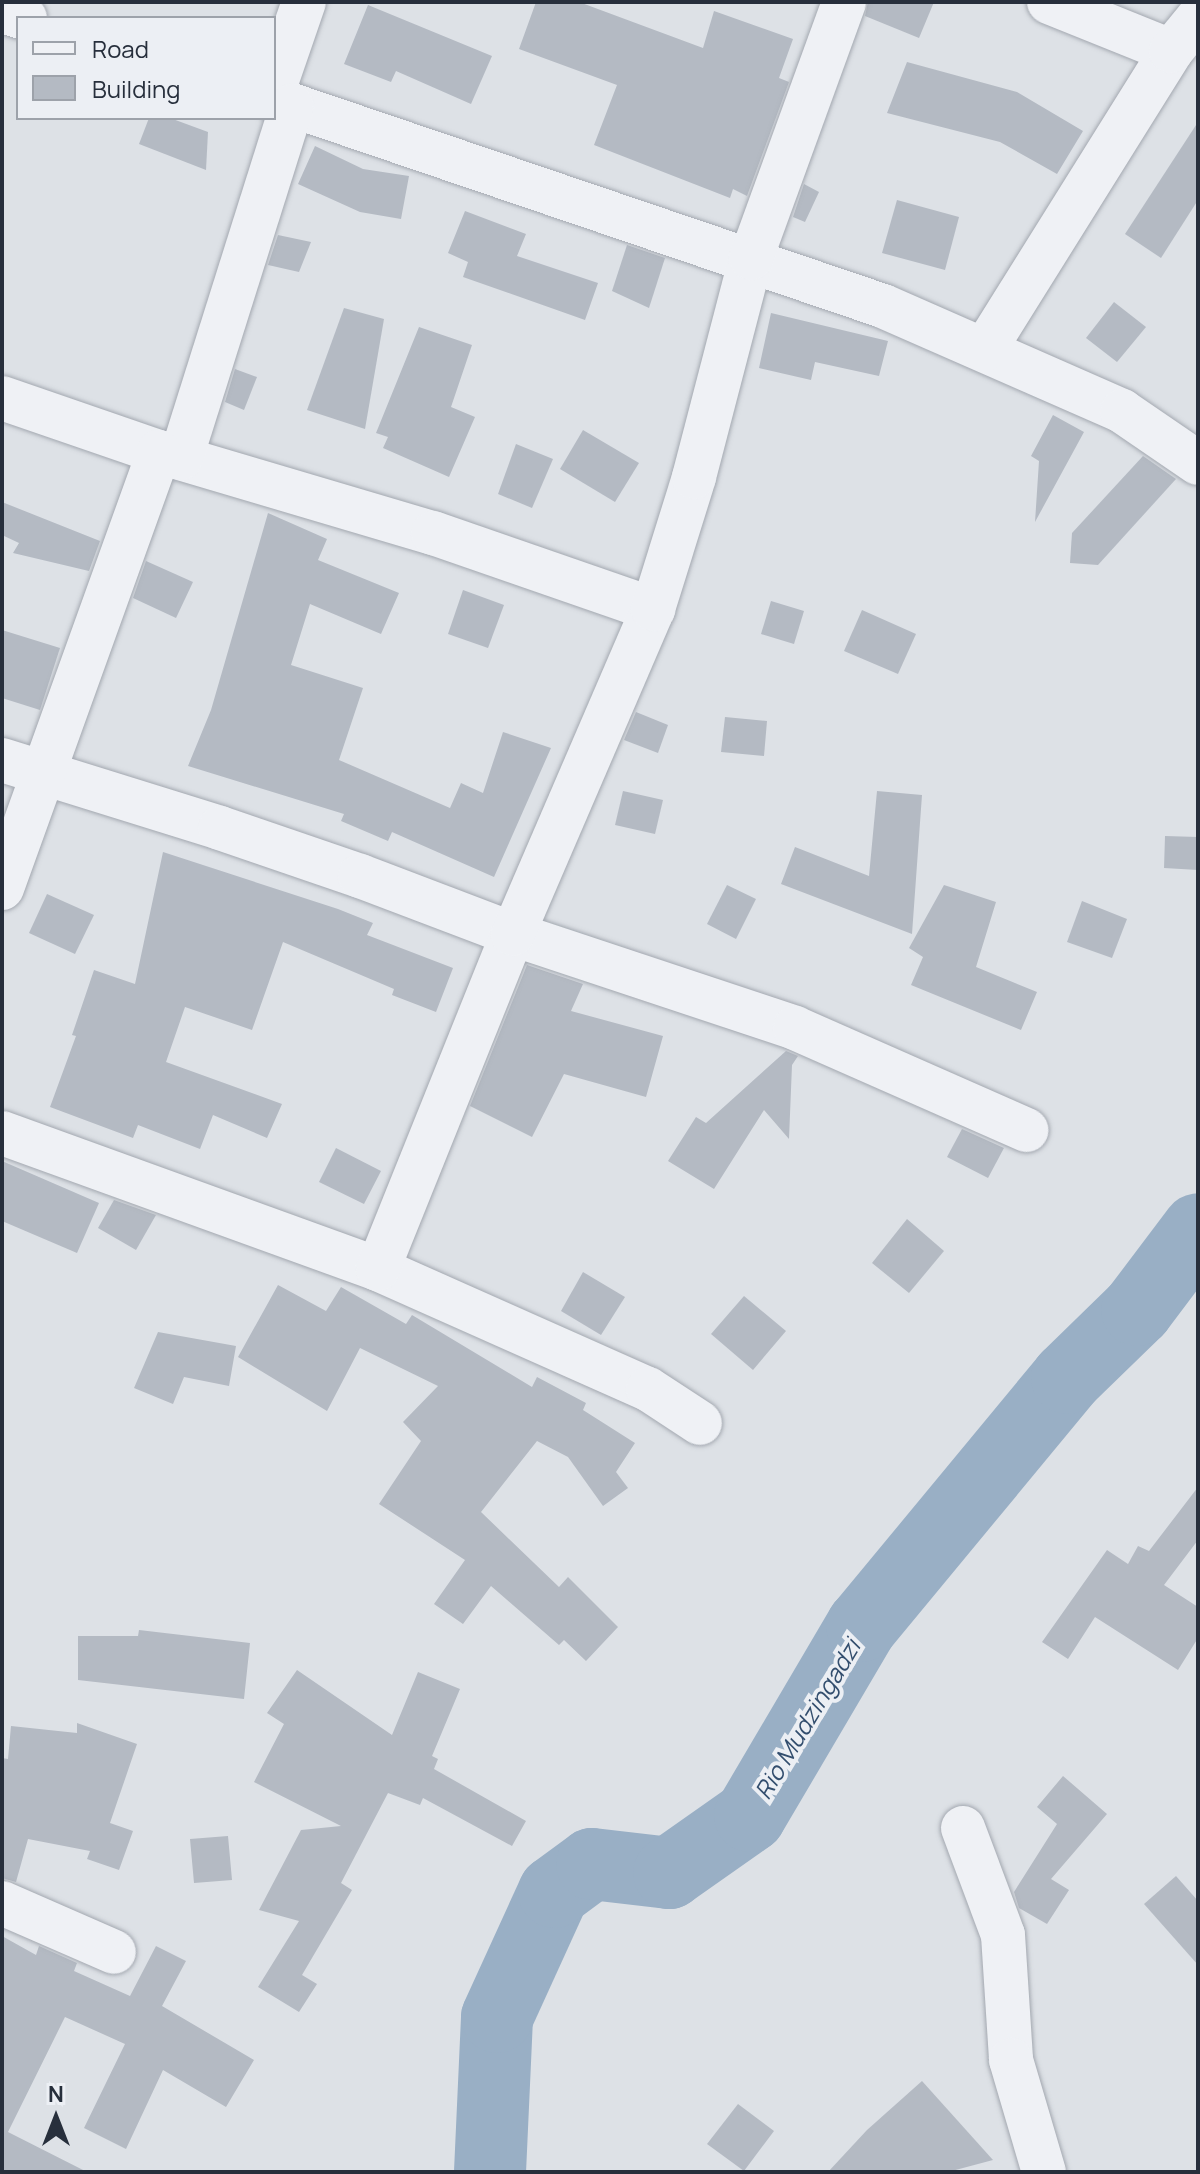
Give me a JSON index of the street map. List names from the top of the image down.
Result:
{
  "water": ["Rio Mudzingadzi"],
  "legend": ["Road", "Building"],
  "north": "top"
}
